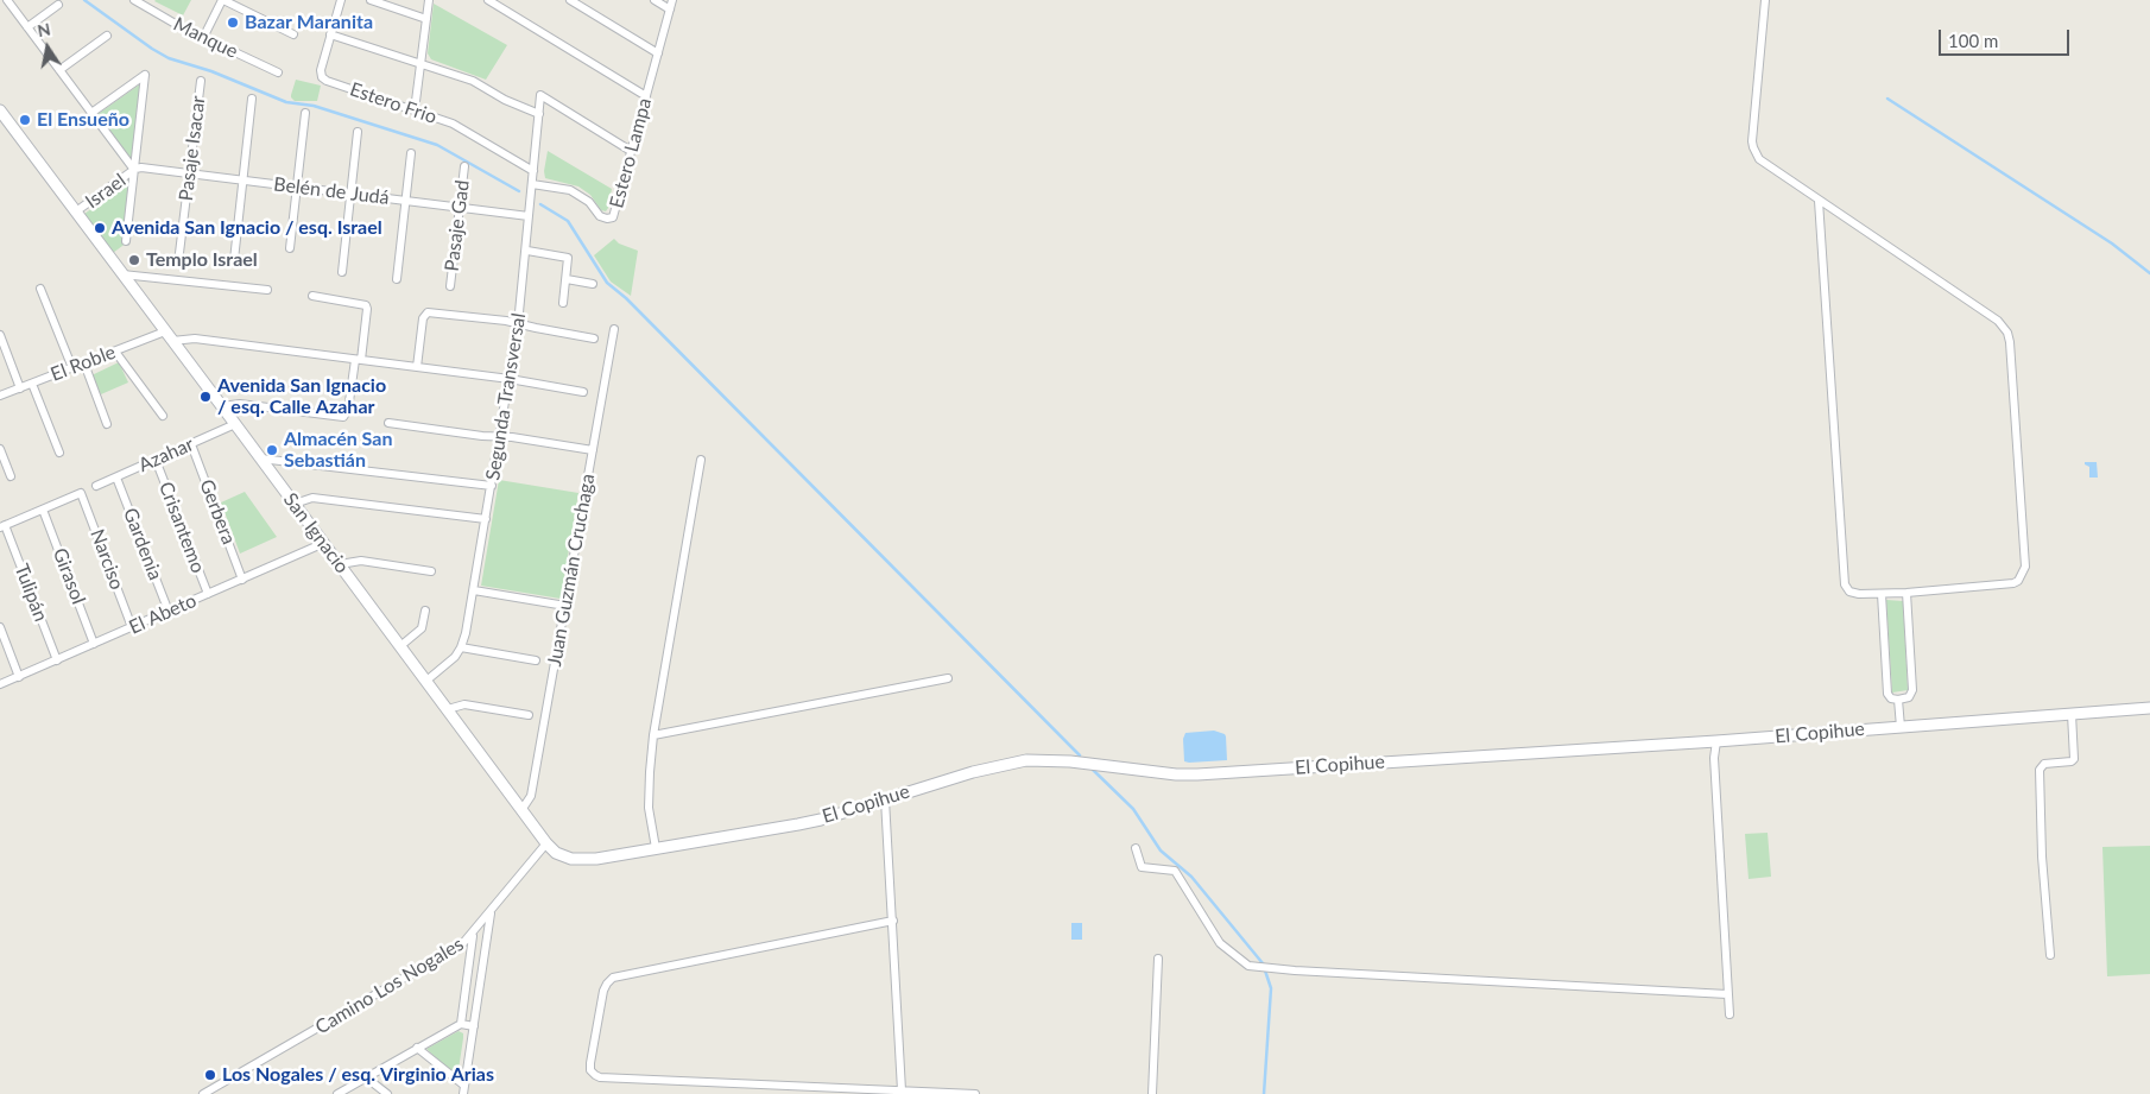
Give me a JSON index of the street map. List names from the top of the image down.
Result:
{
  "streets": {
    "main road": ["San Ignacio", "El Copihue"],
    "street": [
      "Manque",
      "Estero Frio",
      "Pasaje Isacar",
      "Estero Lampa",
      "Israel",
      "Belén de Judá",
      "Pasaje Gad",
      "El Roble",
      "Segunda Transversal",
      "Azahar",
      "Gerbera",
      "Crisantemo",
      "Gardenia",
      "Narciso",
      "Juan Guzmán Cruchaga",
      "Girasol",
      "Tulipán",
      "El Abeto",
      "Camino Los Nogales"
    ]
  },
  "crossings": [
    ["Estero Frio", "Segunda Transversal"],
    ["Pasaje Isacar", "Belén de Judá"],
    ["Estero Lampa", "Segunda Transversal"],
    ["Israel", "Belén de Judá"],
    ["Israel", "San Ignacio"],
    ["Belén de Judá", "Pasaje Gad"],
    ["Belén de Judá", "Segunda Transversal"],
    ["El Roble", "San Ignacio"],
    ["Segunda Transversal", "San Ignacio"],
    ["Azahar", "Gerbera"],
    ["Azahar", "Crisantemo"],
    ["Azahar", "San Ignacio"],
    ["Azahar", "Gardenia"],
    ["Gerbera", "El Abeto"],
    ["Crisantemo", "El Abeto"],
    ["San Ignacio", "Juan Guzmán Cruchaga"],
    ["San Ignacio", "El Abeto"],
    ["San Ignacio", "El Copihue"],
    ["San Ignacio", "Camino Los Nogales"],
    ["Gardenia", "El Abeto"],
    ["Narciso", "Girasol"],
    ["Narciso", "El Abeto"],
    ["Girasol", "El Abeto"],
    ["Tulipán", "El Abeto"],
    ["El Copihue", "Camino Los Nogales"]
  ],
  "places": [
    "Bazar Maranita",
    "El Ensueño",
    "Avenida San Ignacio / esq. Israel",
    "Templo Israel",
    "Avenida San Ignacio / esq. Calle Azahar",
    "Almacén San Sebastián",
    "Los Nogales / esq. Virginio Arias"
  ],
  "scale_bar": "100 m",
  "north": "top"
}
